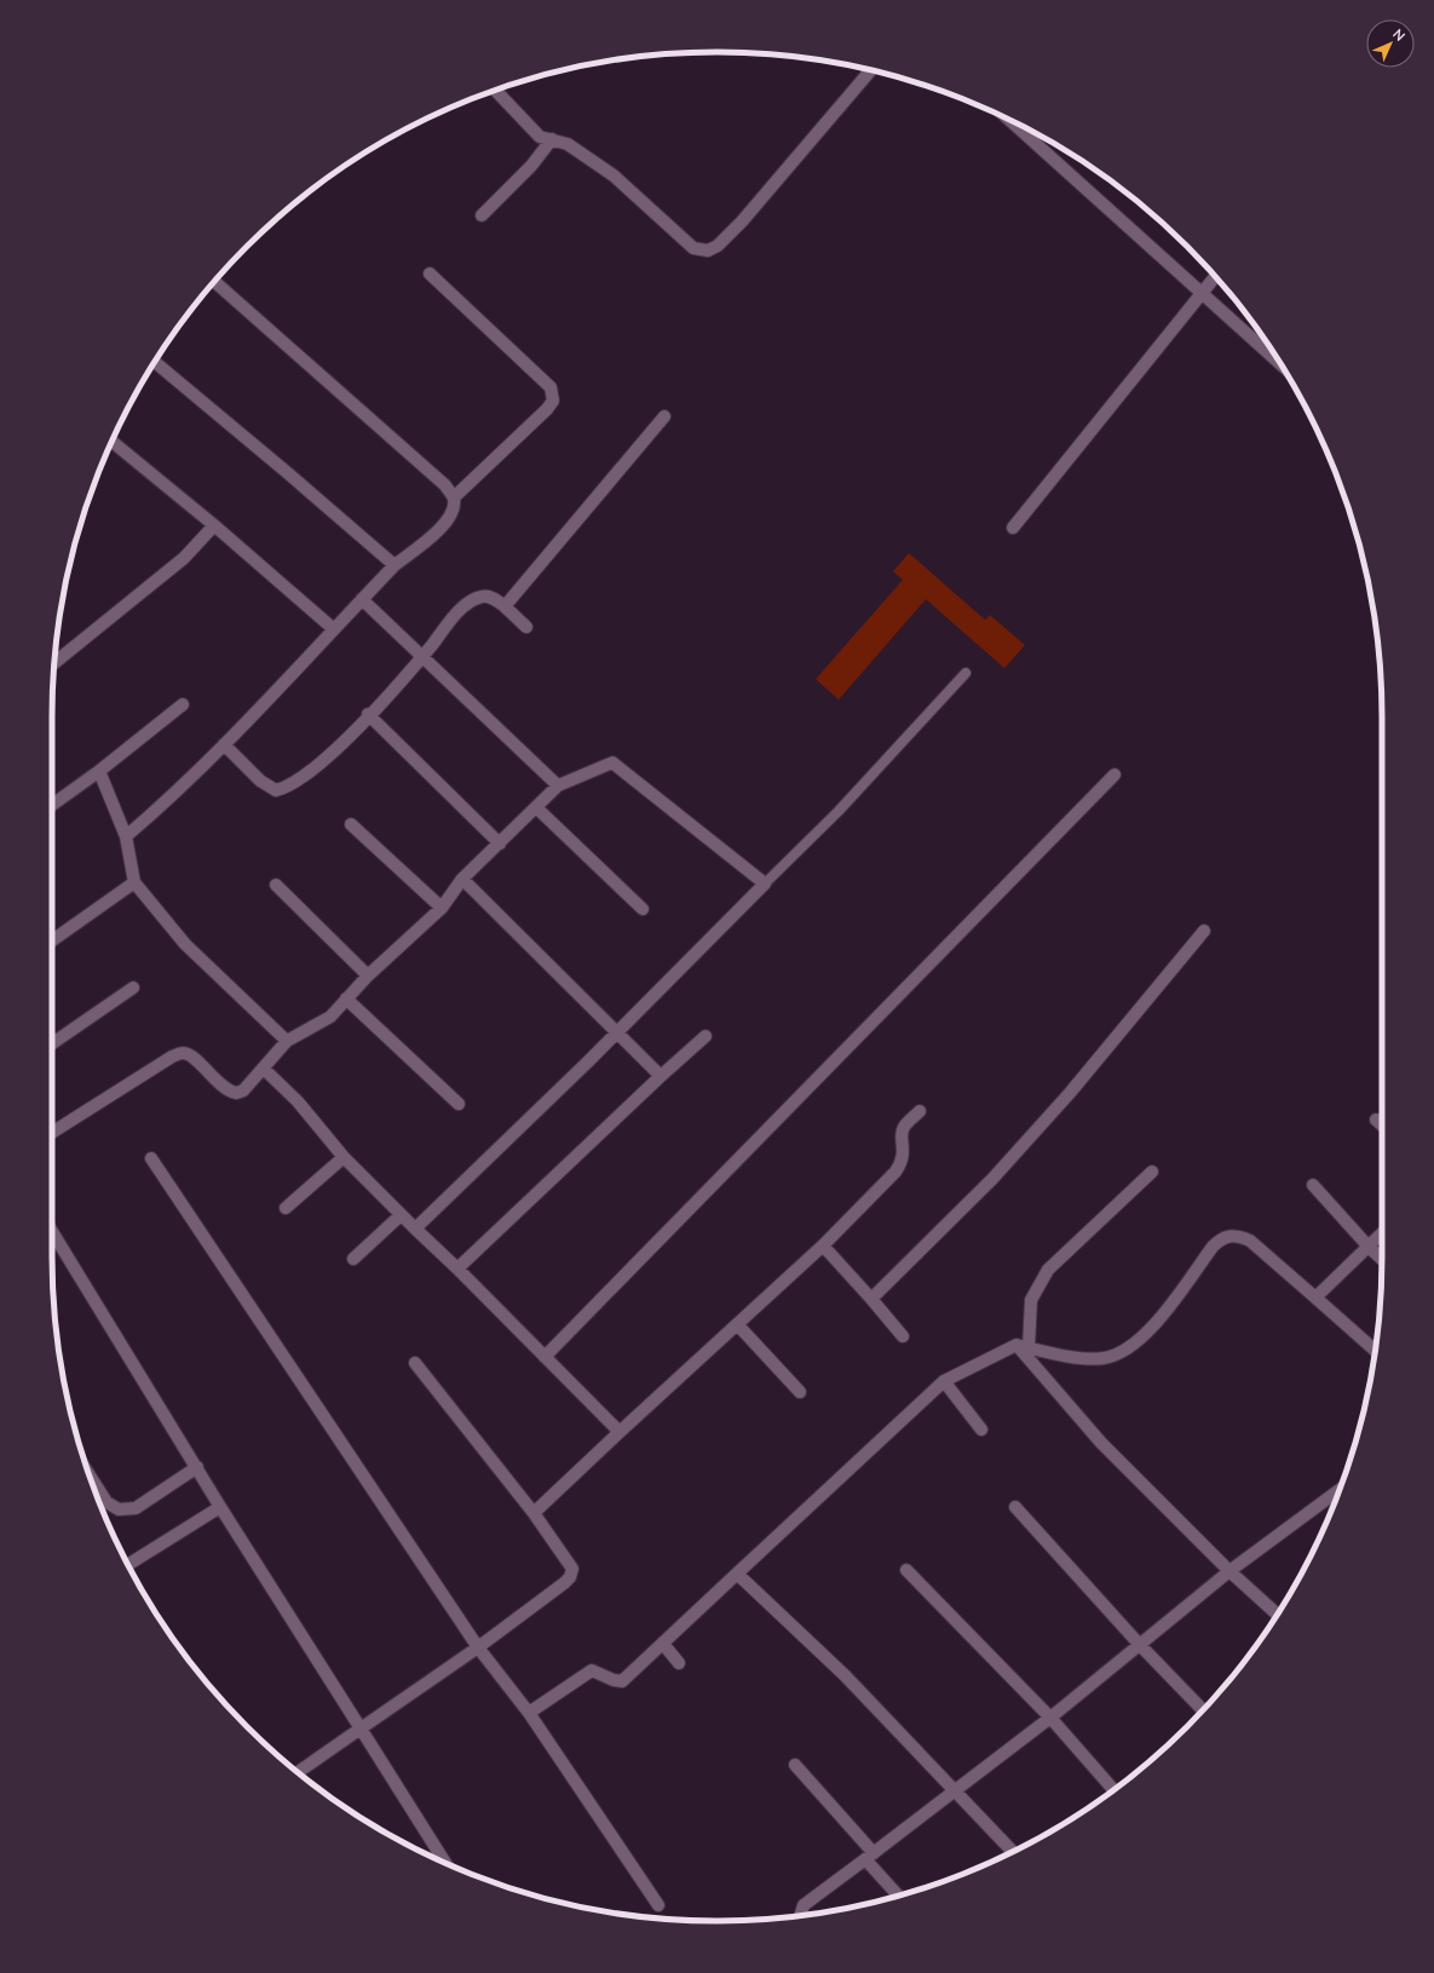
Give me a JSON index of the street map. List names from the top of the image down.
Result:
{
  "north": "top right"
}
